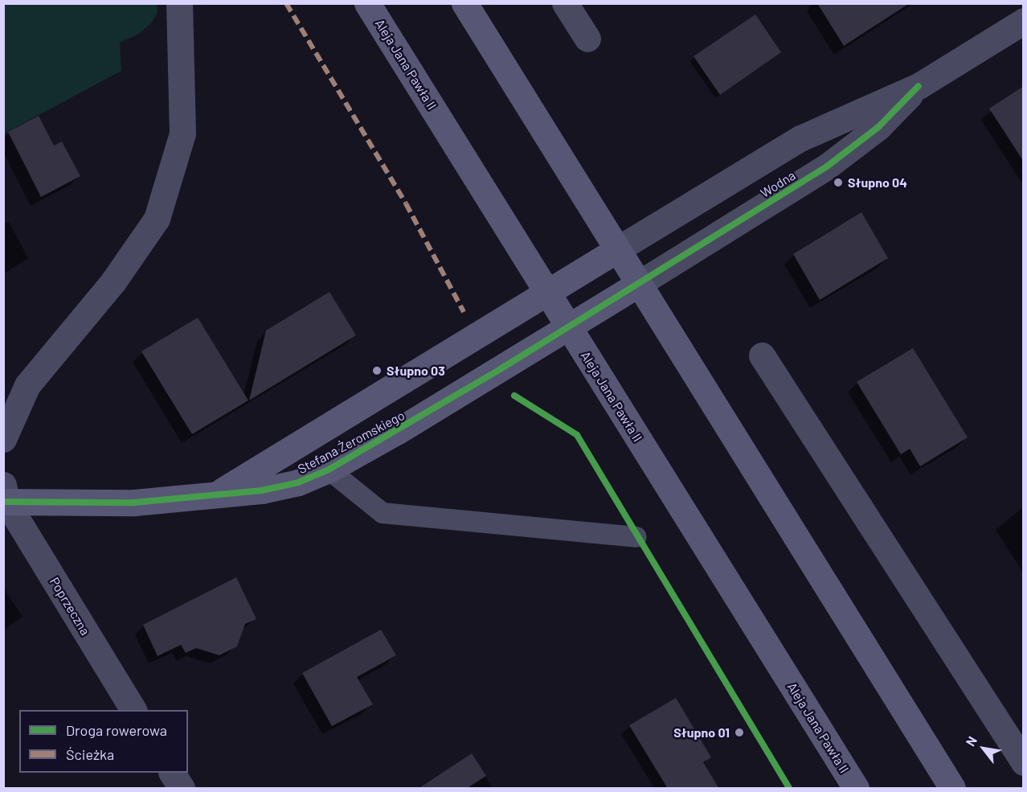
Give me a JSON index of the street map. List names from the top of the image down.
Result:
{
  "streets": {
    "main road": ["Aleja Jana Pawła II", "Stefana Żeromskiego"],
    "street": ["Wodna", "Poprzeczna"]
  },
  "crossings": [
    ["Aleja Jana Pawła II", "Stefana Żeromskiego"],
    ["Wodna", "Stefana Żeromskiego"],
    ["Stefana Żeromskiego", "Poprzeczna"]
  ],
  "places": ["Słupno 04", "Słupno 03", "Słupno 01"],
  "legend": ["Droga rowerowa", "Ścieżka"],
  "north": "top left"
}
